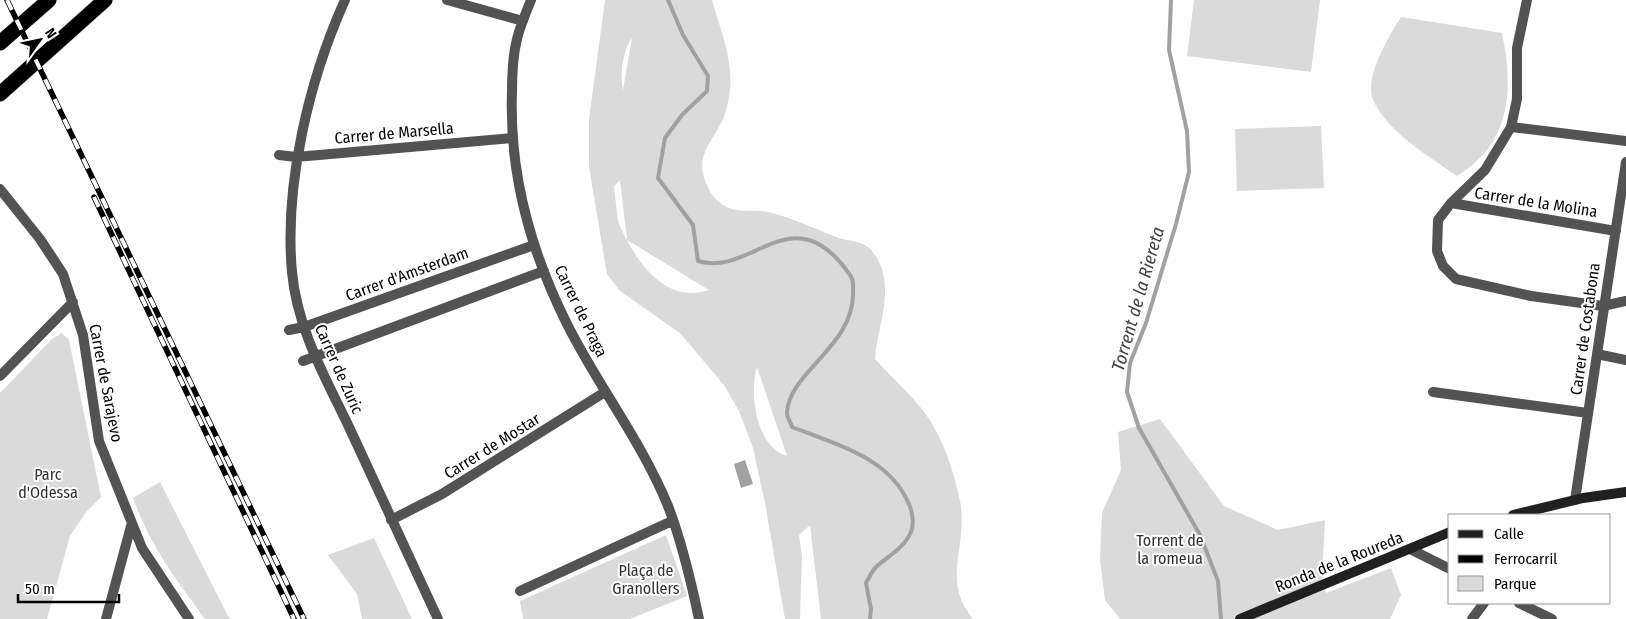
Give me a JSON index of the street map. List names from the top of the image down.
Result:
{
  "streets": {
    "street": [
      "Carrer de Marsella",
      "Carrer de la Molina",
      "Carrer d'Amsterdam",
      "Carrer de Praga",
      "Carrer de Costabona",
      "Carrer de Zuric",
      "Carrer de Sarajevo",
      "Carrer de Mostar",
      "Ronda de la Roureda"
    ]
  },
  "crossings": [
    ["Carrer de Marsella", "Carrer de Praga"],
    ["Carrer de Marsella", "Carrer de Zuric"],
    ["Carrer de la Molina", "Carrer de Costabona"],
    ["Carrer d'Amsterdam", "Carrer de Praga"],
    ["Carrer d'Amsterdam", "Carrer de Zuric"],
    ["Carrer de Praga", "Carrer de Mostar"],
    ["Carrer de Zuric", "Carrer de Mostar"]
  ],
  "water": ["Torrent de la Riereta"],
  "parks": ["Parc d'Odessa", "Torrent de la romeua", "Plaça de Granollers"],
  "legend": ["Calle", "Ferrocarril", "Parque"],
  "scale_bar": "50 m",
  "north": "top right"
}
